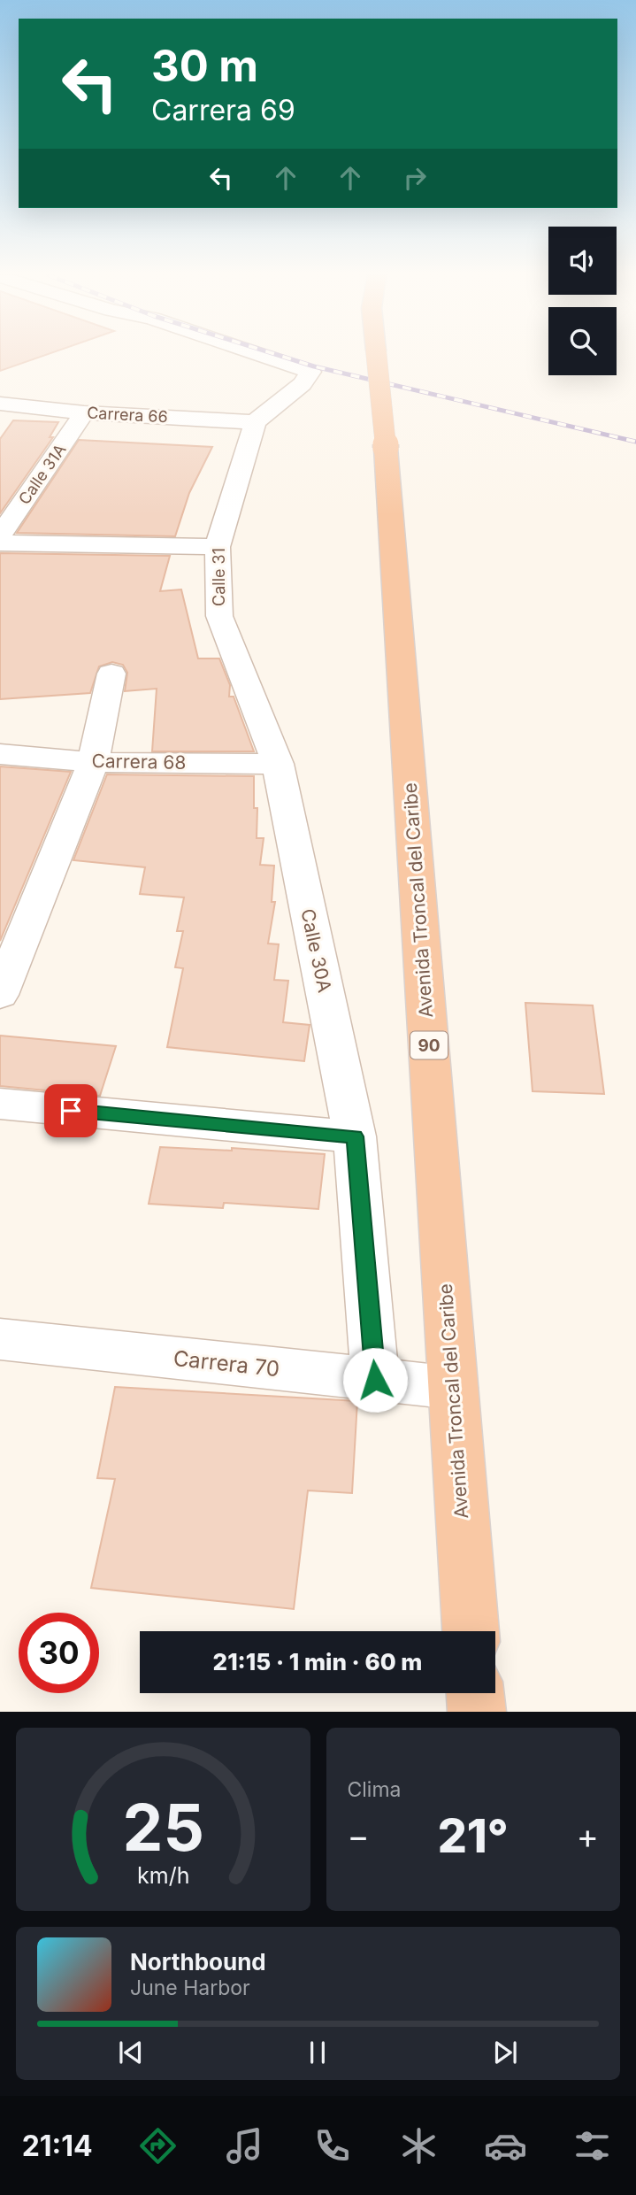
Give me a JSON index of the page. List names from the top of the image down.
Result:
{
  "streets": {
    "highway": ["Avenida Troncal del Caribe", "90"],
    "street": [
      "Carrera 66",
      "Calle 31A",
      "Calle 31",
      "Carrera 68",
      "Calle 30A",
      "Carrera 70"
    ]
  },
  "crossings": [
    ["Carrera 66", "Calle 31A"],
    ["Carrera 66", "Calle 31"],
    ["Calle 31", "Carrera 68"],
    ["Calle 31", "Calle 30A"],
    ["Carrera 68", "Calle 30A"],
    ["Avenida Troncal del Caribe", "Carrera 70"],
    ["Calle 30A", "Carrera 70"]
  ],
  "page": {
    "turn": ["30 m", "Carrera 69"],
    "limit": "30",
    "trip": "21:15 · 1 min · 60 m",
    "tile": "Clima",
    "heat": ["−", "21°", "+"],
    "song": ["Northbound", "June Harbor"],
    "tabs": "21:14",
    "gauge": ["25", "km/h"]
  }
}
